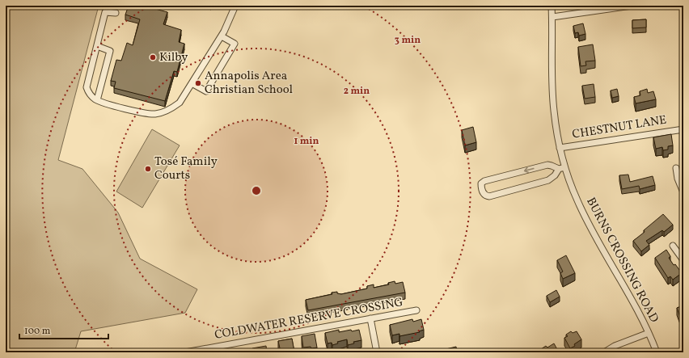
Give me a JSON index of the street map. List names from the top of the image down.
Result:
{
  "streets": {
    "street": ["CHESTNUT LANE", "BURNS CROSSING ROAD", "COLDWATER RESERVE CROSSING"]
  },
  "crossings": [
    ["CHESTNUT LANE", "BURNS CROSSING ROAD"]
  ],
  "places": ["Kilby", "Annapolis Area Christian School", "Tosé Family Courts"],
  "scale_bar": "100 m",
  "rings": ["3 min", "2 min", "1 min"]
}
